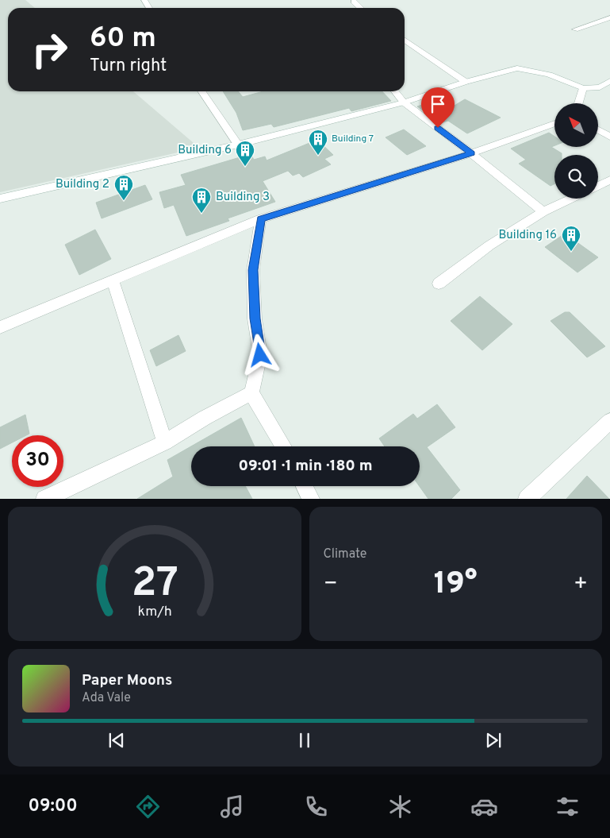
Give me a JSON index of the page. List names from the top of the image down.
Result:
{
  "places": {
    "building": [
      "Building 7",
      "Building 6",
      "Building 2",
      "Building 3",
      "Building 16"
    ]
  },
  "north": "top left",
  "page": {
    "turn": ["60 m", "Turn right"],
    "limit": "30",
    "trip": "09:01 · 1 min · 180 m",
    "tile": "Climate",
    "heat": ["−", "19°", "+"],
    "song": ["Paper Moons", "Ada Vale"],
    "tabs": "09:00",
    "gauge": ["27", "km/h"]
  }
}
